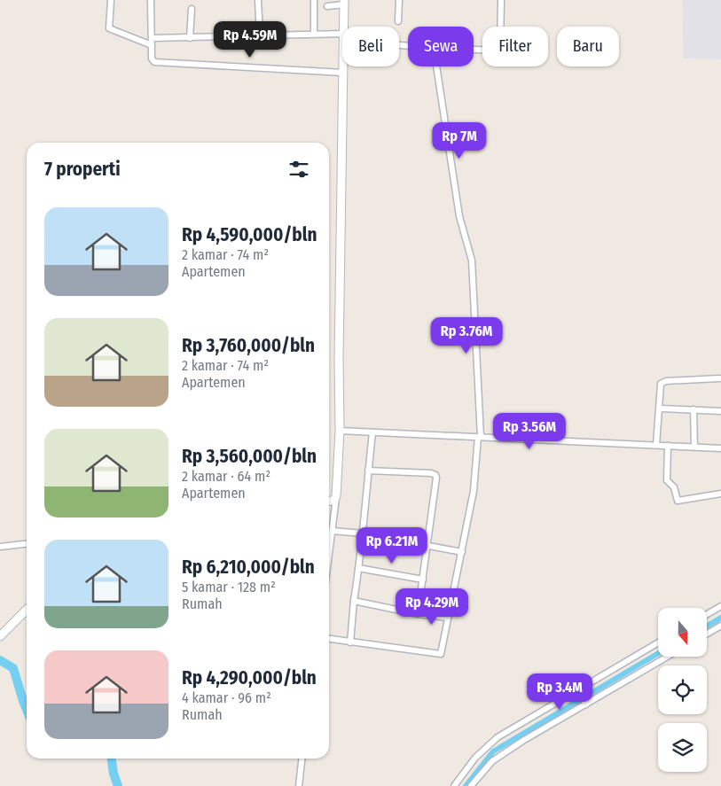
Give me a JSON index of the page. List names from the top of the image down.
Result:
{
  "north": "bottom",
  "page": {
    "price": [
      "Rp 4.59M",
      "Rp 7M",
      "Rp 3.76M",
      "Rp 3.56M",
      "Rp 6.21M",
      "Rp 4.29M",
      "Rp 3.4M"
    ],
    "chip": [
      "Beli",
      "Sewa",
      "Filter",
      "Baru"
    ],
    "heading": "7 properti",
    "list": [
      {
        "name": "Rp 4,590,000/bln",
        "note": "2 kamar · 74 m² · Apartemen"
      },
      {
        "name": "Rp 3,760,000/bln",
        "note": "2 kamar · 74 m² · Apartemen"
      },
      {
        "name": "Rp 3,560,000/bln",
        "note": "2 kamar · 64 m² · Apartemen"
      },
      {
        "name": "Rp 6,210,000/bln",
        "note": "5 kamar · 128 m² · Rumah"
      },
      {
        "name": "Rp 4,290,000/bln",
        "note": "4 kamar · 96 m² · Rumah"
      }
    ]
  }
}
